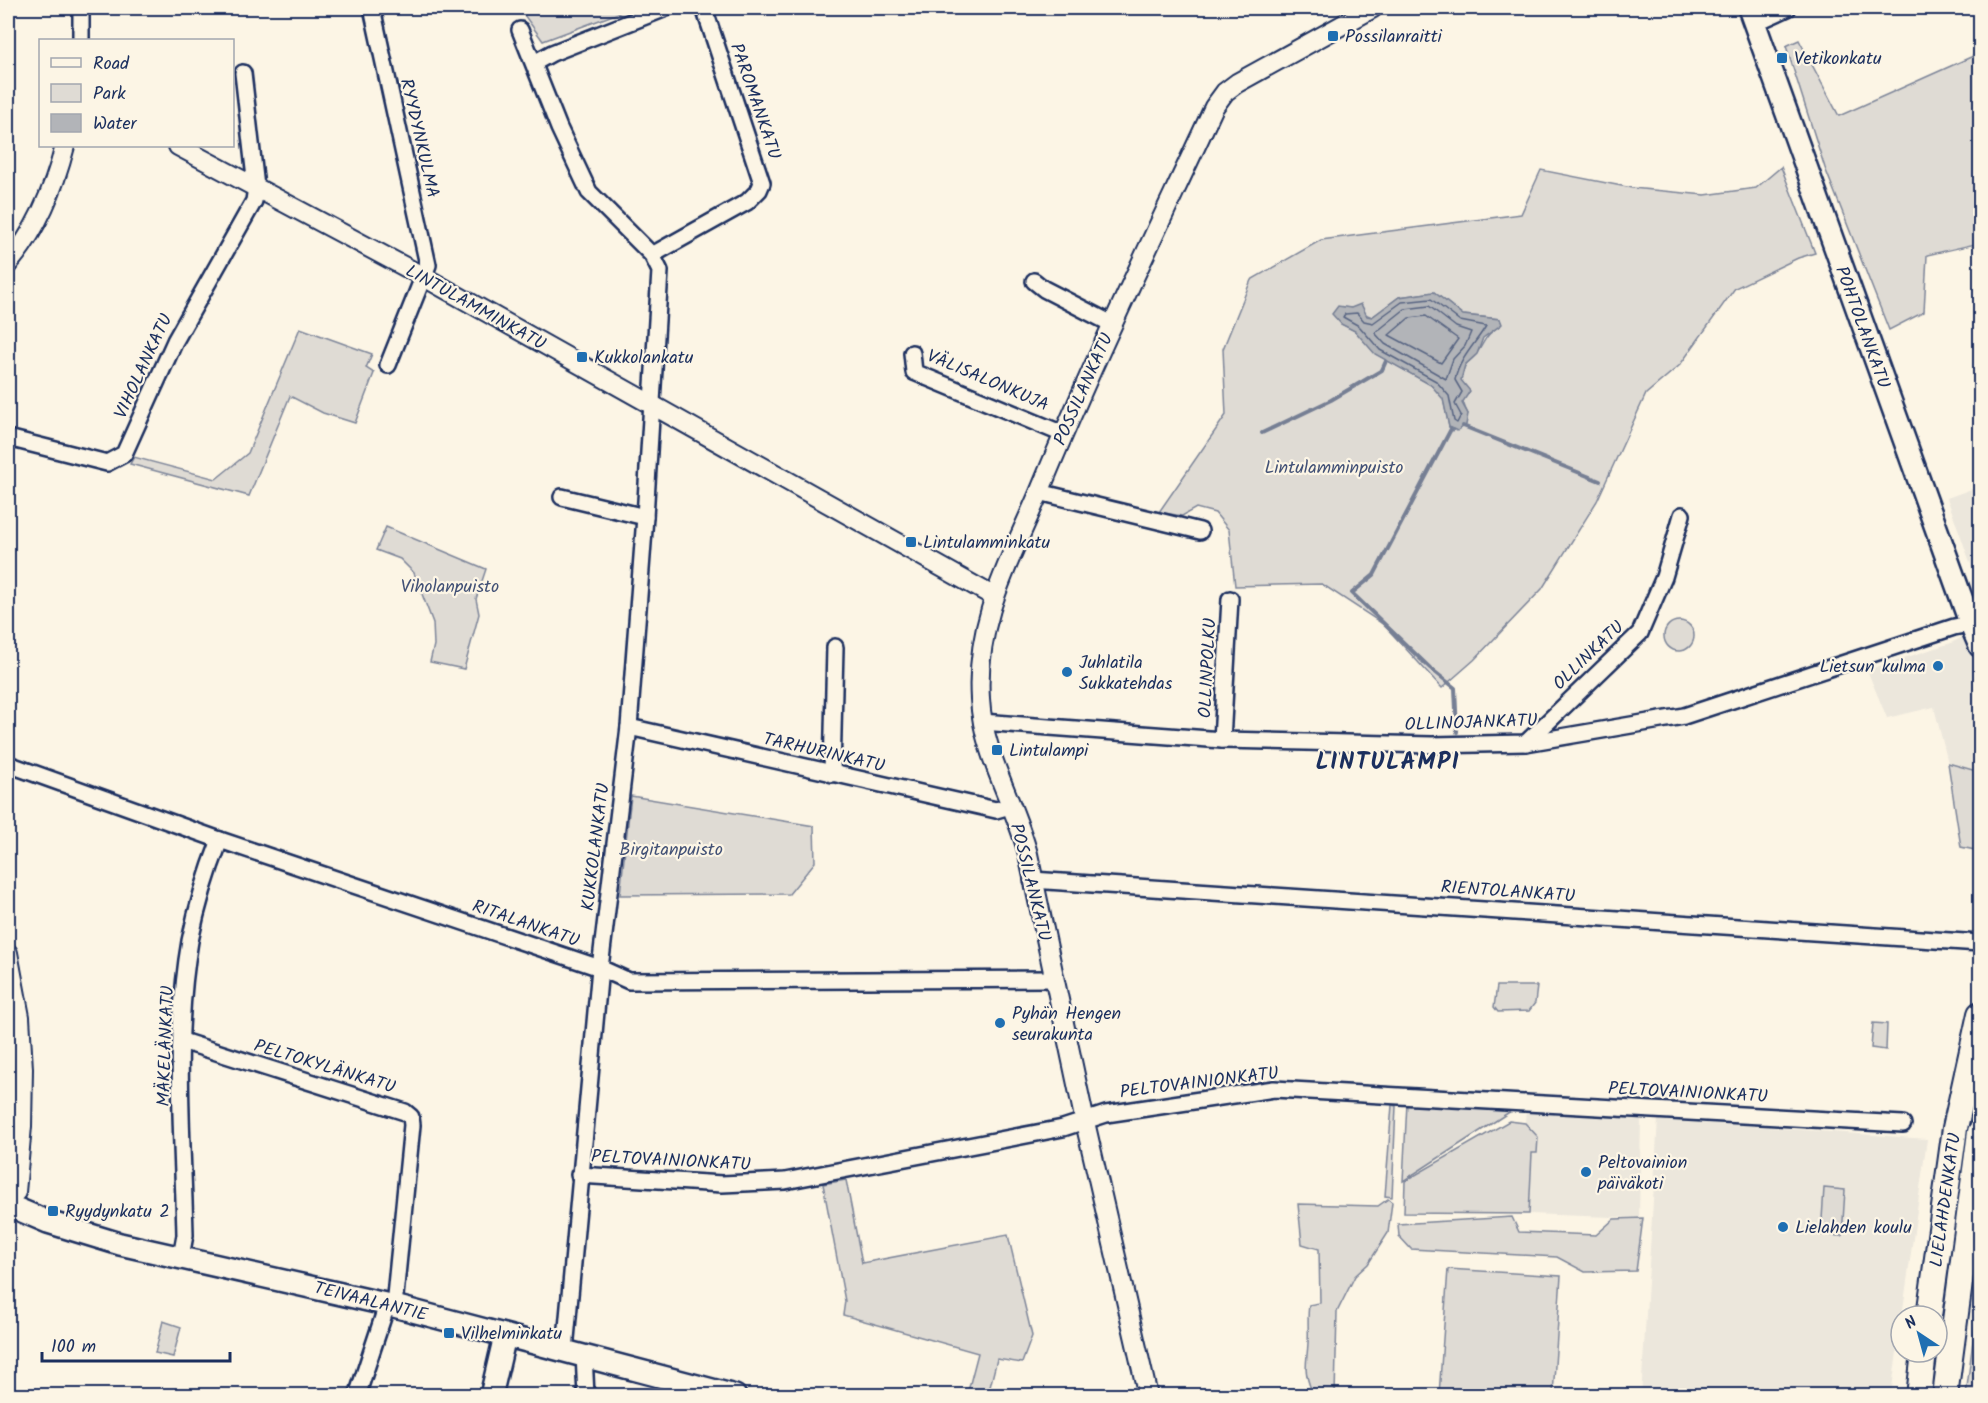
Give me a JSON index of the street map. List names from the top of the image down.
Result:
{
  "streets": {
    "main road": ["POHTOLANKATU", "LIELAHDENKATU", "TEIVAALANTIE"],
    "street": [
      "PAROMANKATU",
      "RYYDYNKULMA",
      "LINTULAMMINKATU",
      "VIHOLANKATU",
      "VÄLISALONKUJA",
      "POSSILANKATU",
      "OLLINKATU",
      "OLLINPOLKU",
      "OLLINOJANKATU",
      "TARHURINKATU",
      "KUKKOLANKATU",
      "RIENTOLANKATU",
      "RITALANKATU",
      "MÄKELÄNKATU",
      "PELTOKYLÄNKATU",
      "PELTOVAINIONKATU"
    ]
  },
  "crossings": [
    ["PAROMANKATU", "KUKKOLANKATU"],
    ["RYYDYNKULMA", "LINTULAMMINKATU"],
    ["LINTULAMMINKATU", "VIHOLANKATU"],
    ["LINTULAMMINKATU", "POSSILANKATU"],
    ["LINTULAMMINKATU", "KUKKOLANKATU"],
    ["POHTOLANKATU", "OLLINOJANKATU"],
    ["VÄLISALONKUJA", "POSSILANKATU"],
    ["POSSILANKATU", "OLLINOJANKATU"],
    ["POSSILANKATU", "TARHURINKATU"],
    ["POSSILANKATU", "RIENTOLANKATU"],
    ["POSSILANKATU", "RITALANKATU"],
    ["POSSILANKATU", "PELTOVAINIONKATU"],
    ["OLLINKATU", "OLLINOJANKATU"],
    ["OLLINPOLKU", "OLLINOJANKATU"],
    ["TARHURINKATU", "KUKKOLANKATU"],
    ["KUKKOLANKATU", "RITALANKATU"],
    ["KUKKOLANKATU", "PELTOVAINIONKATU"],
    ["KUKKOLANKATU", "TEIVAALANTIE"],
    ["RITALANKATU", "MÄKELÄNKATU"],
    ["MÄKELÄNKATU", "PELTOKYLÄNKATU"],
    ["MÄKELÄNKATU", "TEIVAALANTIE"],
    ["PELTOKYLÄNKATU", "TEIVAALANTIE"]
  ],
  "districts": ["LINTULAMPI"],
  "parks": ["Lintulamminpuisto", "Viholanpuisto", "Birgitanpuisto"],
  "places": {
    "transit": [
      "Possilanraitti",
      "Vetikonkatu",
      "Kukkolankatu",
      "Lintulamminkatu",
      "Lintulampi",
      "Ryydynkatu 2",
      "Vilhelminkatu"
    ],
    "other": [
      "Lietsun kulma",
      "Juhlatila Sukkatehdas",
      "Pyhän Hengen seurakunta",
      "Peltovainion päiväkoti",
      "Lielahden koulu"
    ]
  },
  "legend": ["Road", "Park", "Water"],
  "scale_bar": "100 m",
  "north": "top left"
}
